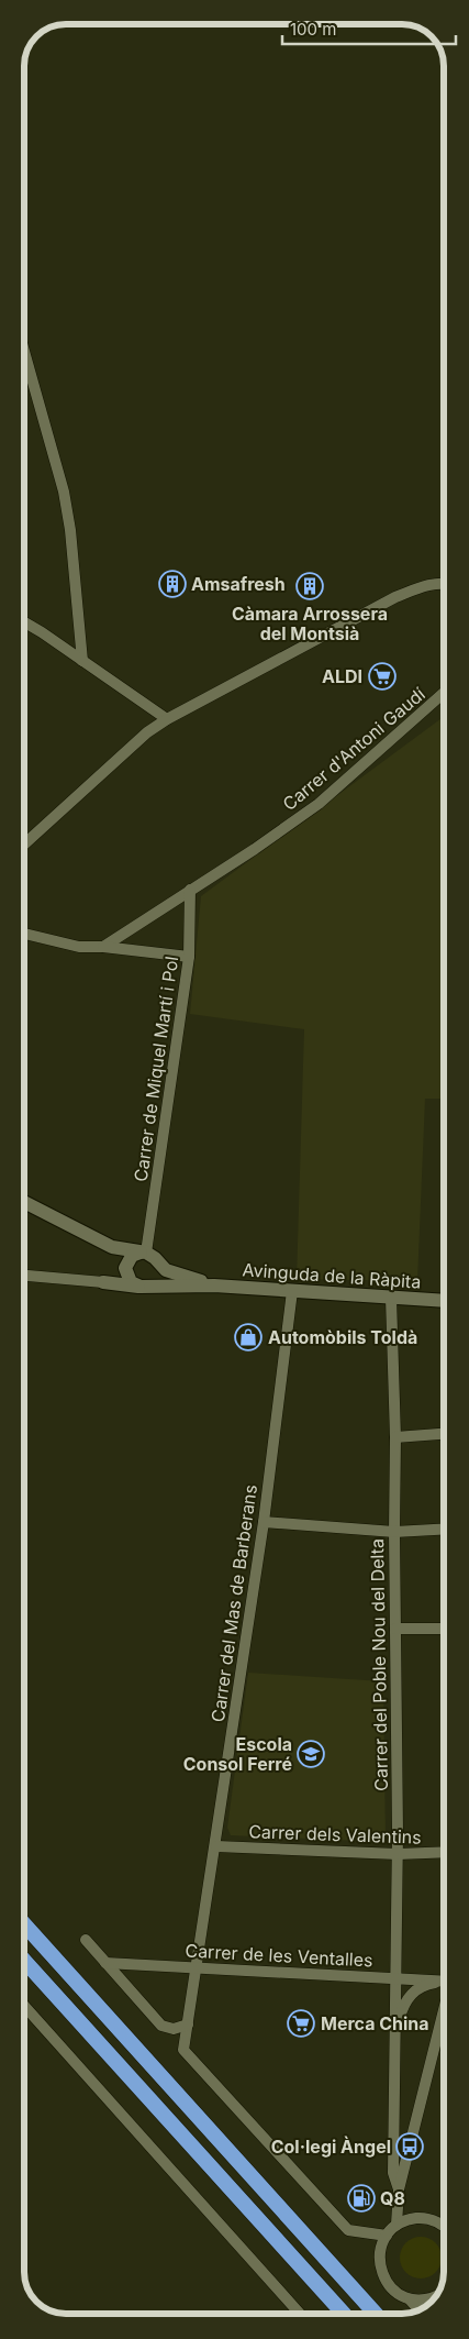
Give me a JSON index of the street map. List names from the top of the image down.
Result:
{
  "streets": {
    "street": [
      "Carrer d'Antoni Gaudí",
      "Carrer de Miquel Martí i Pol",
      "Avinguda de la Ràpita",
      "Carrer del Mas de Barberans",
      "Carrer del Poble Nou del Delta",
      "Carrer dels Valentins",
      "Carrer de les Ventalles"
    ]
  },
  "crossings": [
    ["Carrer d'Antoni Gaudí", "Carrer de Miquel Martí i Pol"],
    ["Avinguda de la Ràpita", "Carrer del Mas de Barberans"],
    ["Avinguda de la Ràpita", "Carrer del Poble Nou del Delta"],
    ["Carrer del Mas de Barberans", "Carrer dels Valentins"],
    ["Carrer del Mas de Barberans", "Carrer de les Ventalles"],
    ["Carrer del Poble Nou del Delta", "Carrer dels Valentins"],
    ["Carrer del Poble Nou del Delta", "Carrer de les Ventalles"]
  ],
  "places": {
    "building": ["Amsafresh", "Càmara Arrossera del Montsià"],
    "supermarket": ["ALDI", "Merca China"],
    "shop": ["Automòbils Toldà"],
    "school or university": ["Escola Consol Ferré"],
    "bus stop": ["Col·legi Àngel"],
    "fuel station": ["Q8"]
  },
  "scale_bar": "100 m"
}
